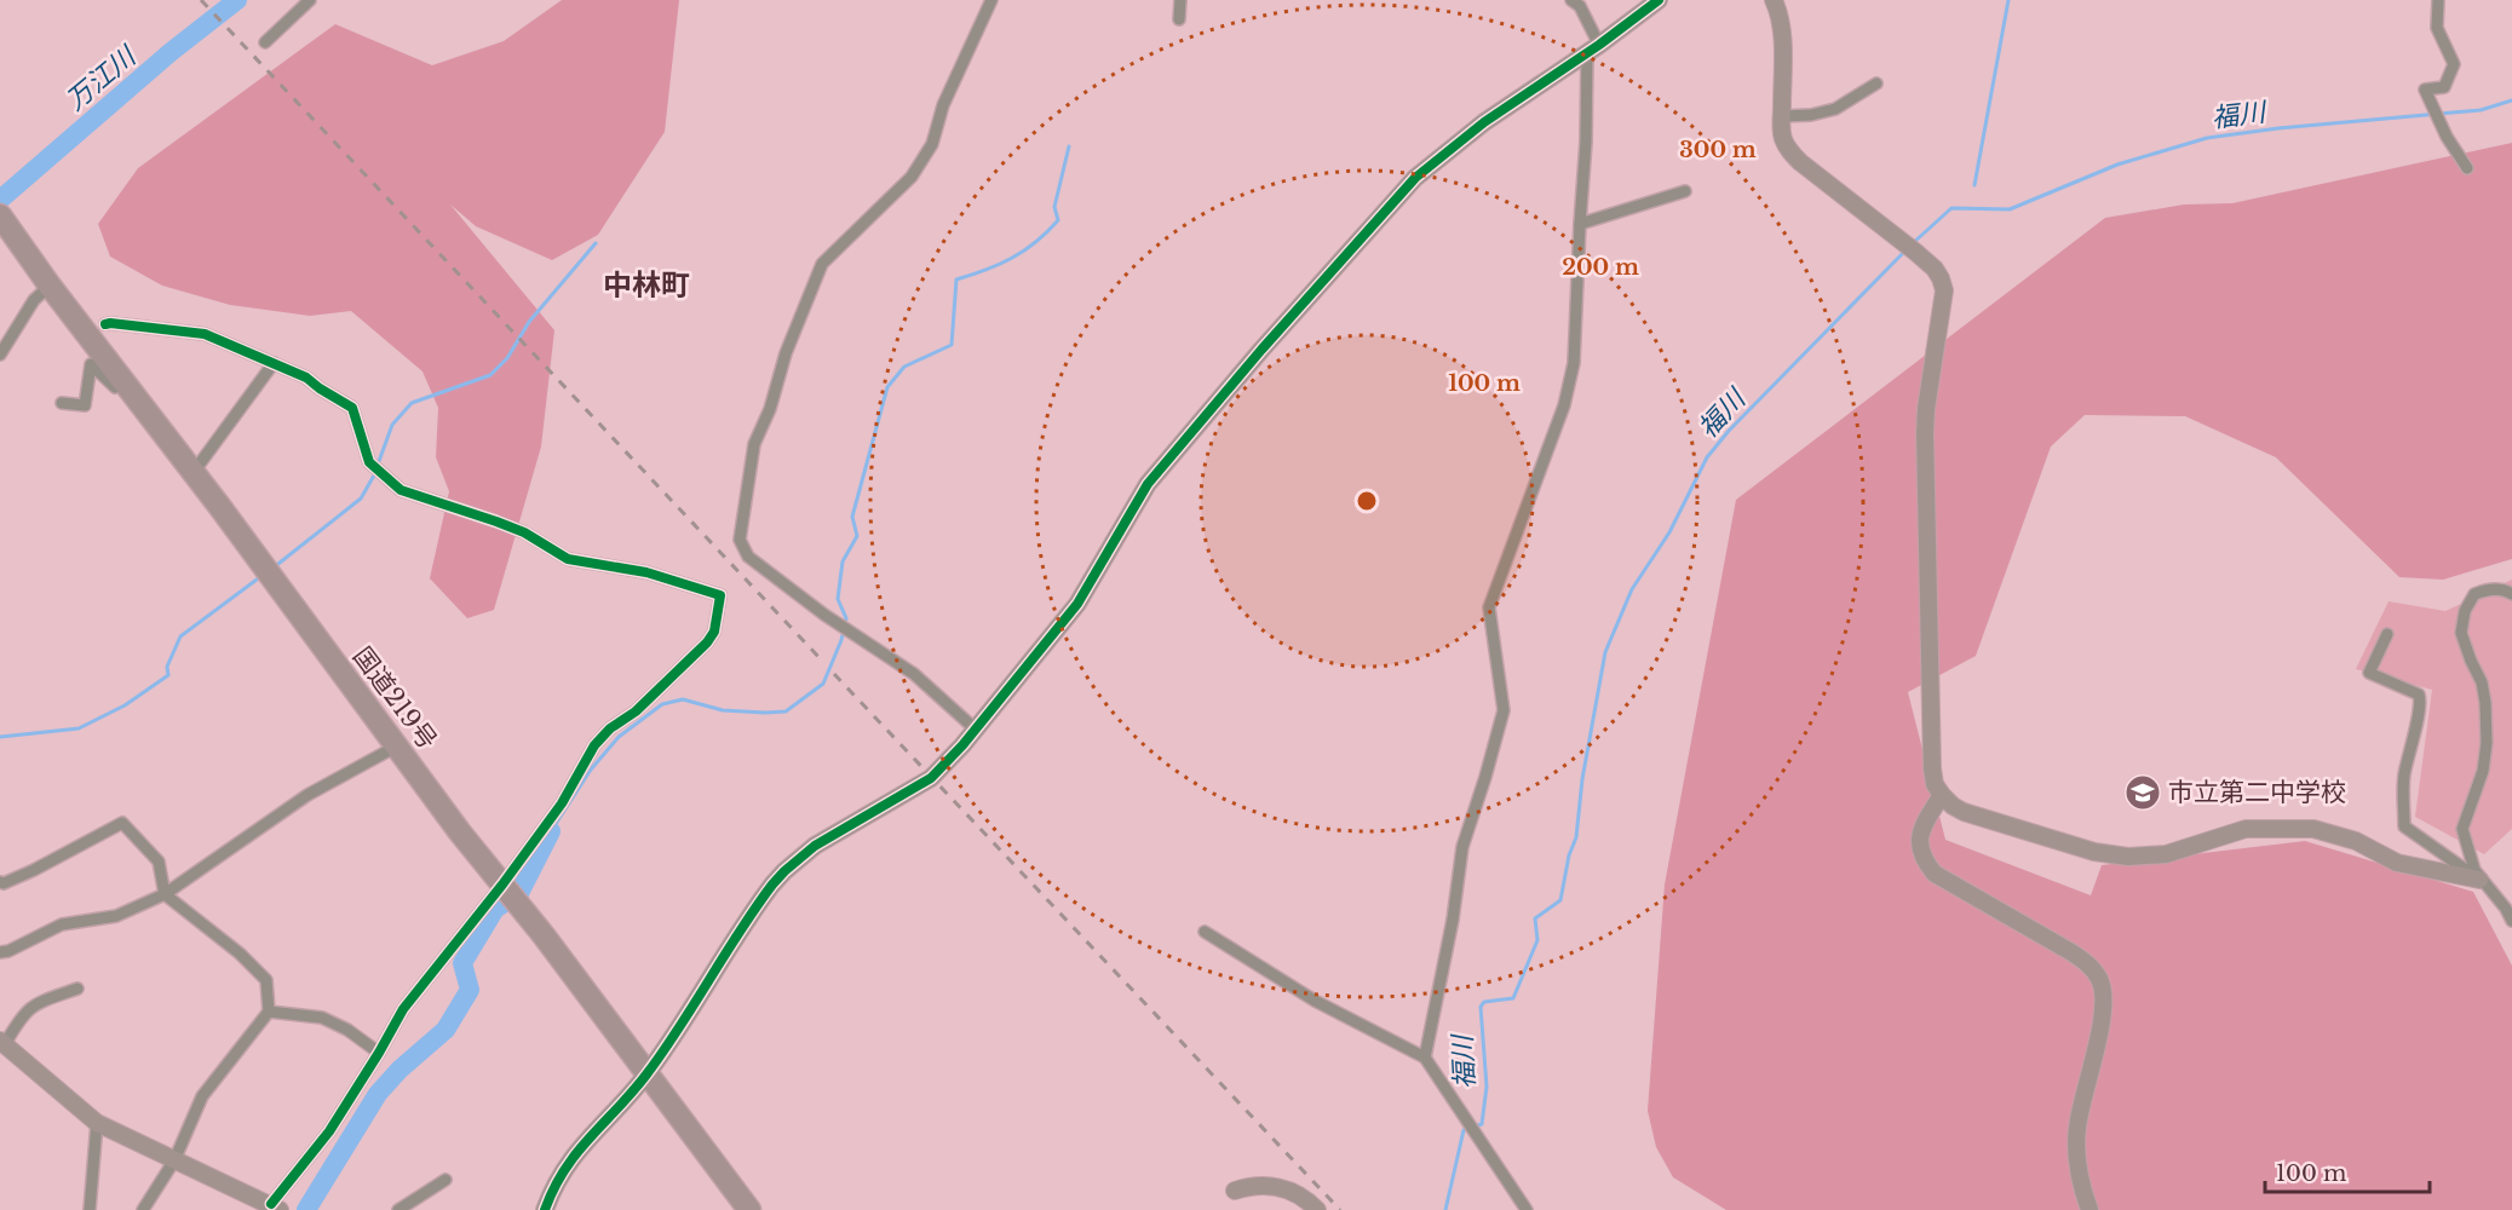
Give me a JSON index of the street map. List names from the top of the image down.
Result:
{
  "streets": {
    "highway": ["国道219号"]
  },
  "districts": ["中林町"],
  "water": ["万江川", "福川"],
  "places": {
    "school or university": ["市立第二中学校"]
  },
  "scale_bar": "100 m",
  "rings": ["300 m", "200 m", "100 m"]
}
